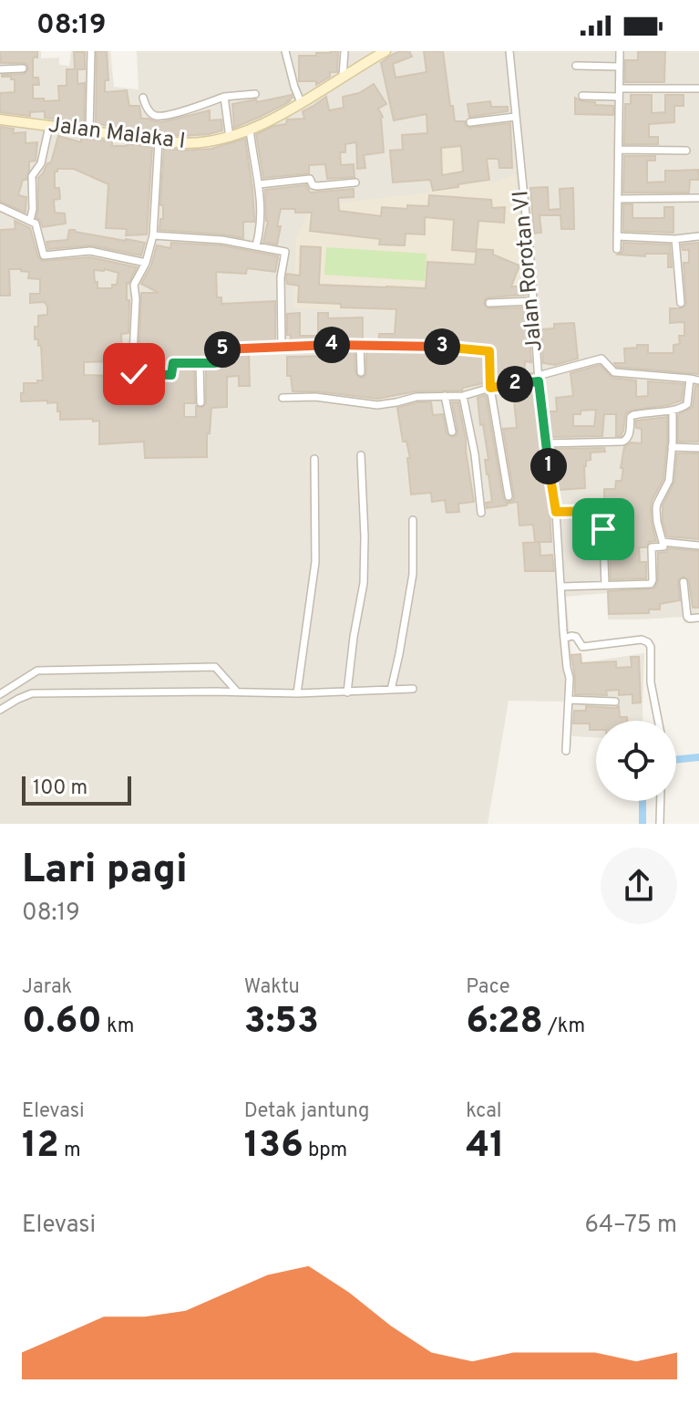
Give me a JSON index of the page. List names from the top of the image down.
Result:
{
  "streets": {
    "street": ["Jalan Malaka I", "Jalan Rorotan VI"]
  },
  "scale_bar": "100 m",
  "page": {
    "status": "08:19",
    "pins": [
      "4",
      "3",
      "5",
      "2",
      "1"
    ],
    "scale": "100 m",
    "heading": ["Lari pagi", "08:19"],
    "stats": [
      ["Jarak", "0.60 km"],
      ["Waktu", "3:53"],
      ["Pace", "6:28 /km"],
      ["Elevasi", "12 m"],
      ["Detak jantung", "136 bpm"],
      ["kcal", "41"]
    ],
    "chart": ["Elevasi", "64–75 m"]
  }
}
